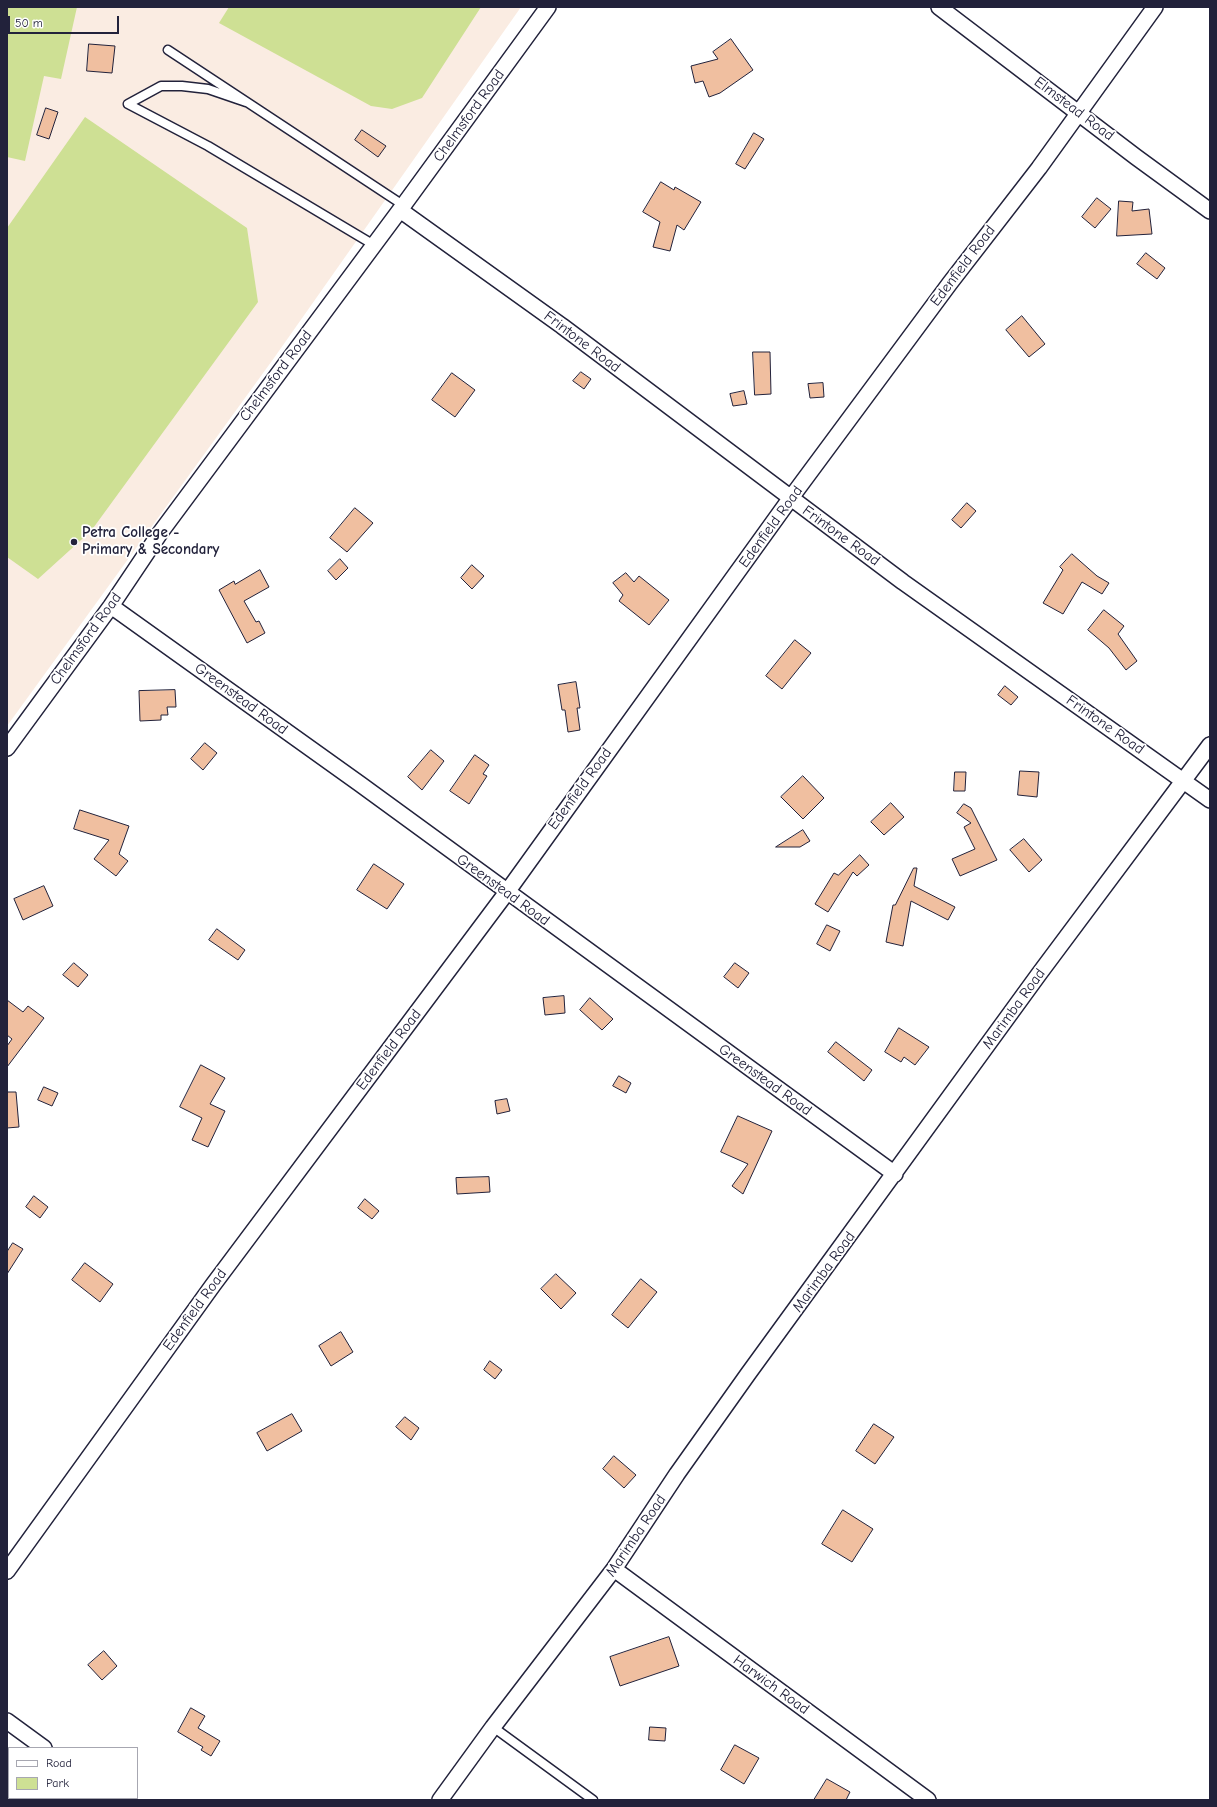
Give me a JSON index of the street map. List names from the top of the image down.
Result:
{
  "streets": {
    "street": [
      "Elmstead Road",
      "Chelmsford Road",
      "Edenfield Road",
      "Frintone Road",
      "Greenstead Road",
      "Marimba Road",
      "Harwich Road"
    ]
  },
  "crossings": [
    ["Elmstead Road", "Edenfield Road"],
    ["Chelmsford Road", "Frintone Road"],
    ["Chelmsford Road", "Greenstead Road"],
    ["Edenfield Road", "Frintone Road"],
    ["Edenfield Road", "Greenstead Road"],
    ["Frintone Road", "Marimba Road"],
    ["Greenstead Road", "Marimba Road"],
    ["Marimba Road", "Harwich Road"]
  ],
  "places": ["Petra College - Primary & Secondary"],
  "legend": ["Road", "Park"],
  "scale_bar": "50 m"
}
